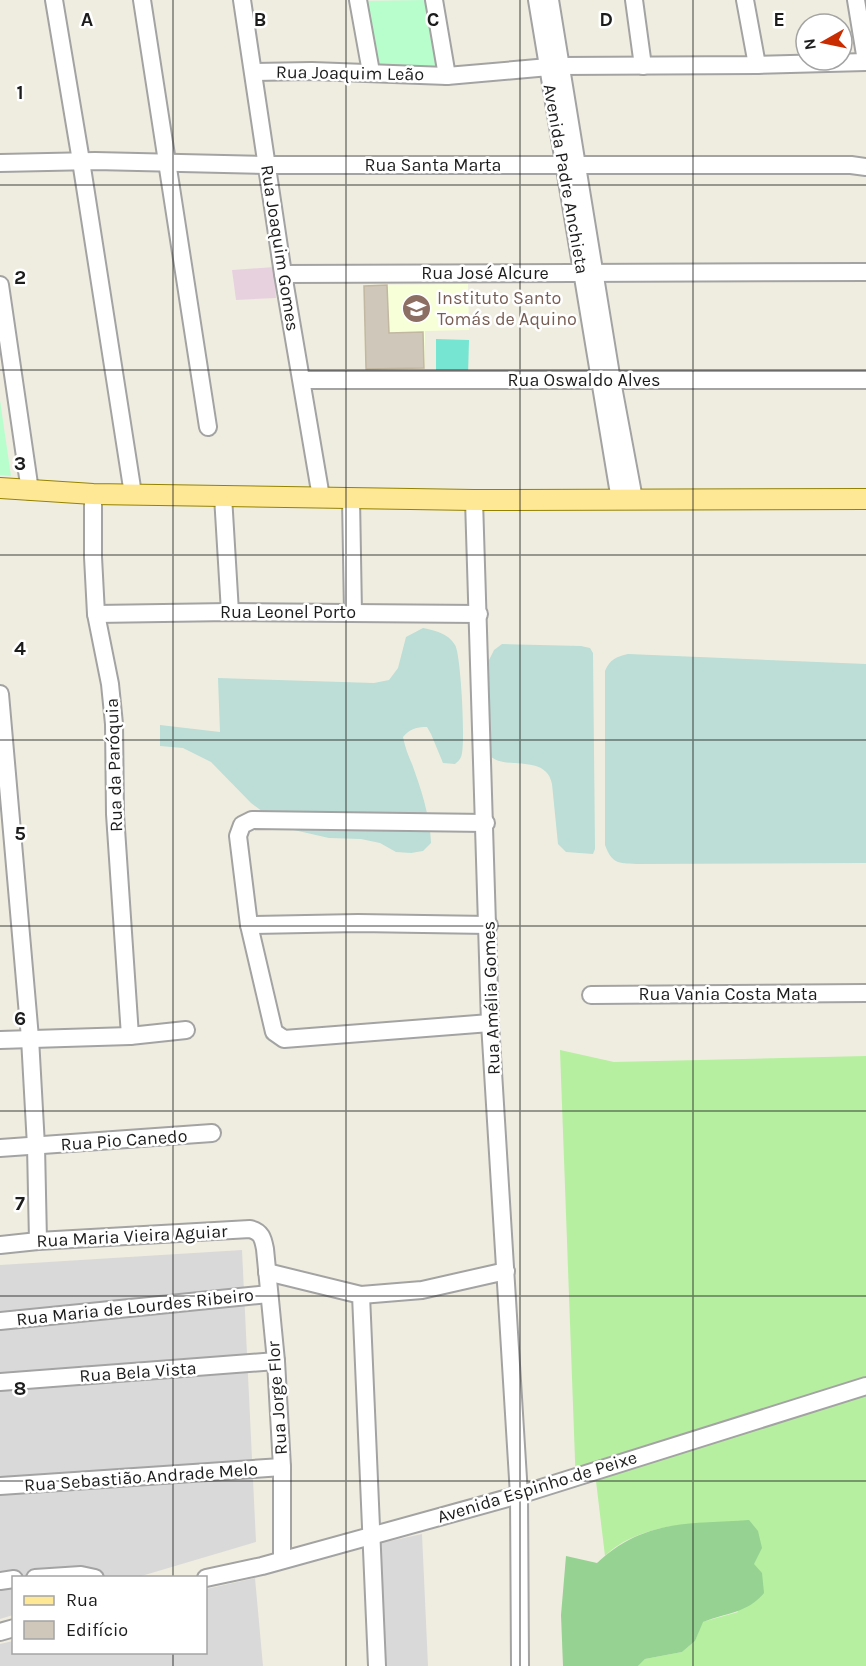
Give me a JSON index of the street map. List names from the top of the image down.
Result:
{
  "streets": {
    "street": [
      "Rua Joaquim Leão",
      "Rua Santa Marta",
      "Avenida Padre Anchieta",
      "Rua Joaquim Gomes",
      "Rua José Alcure",
      "Rua Oswaldo Alves",
      "Rua Leonel Porto",
      "Rua da Paróquia",
      "Rua Vania Costa Mata",
      "Rua Amélia Gomes",
      "Rua Pio Canedo",
      "Rua Maria Vieira Aguiar",
      "Rua Maria de Lourdes Ribeiro",
      "Rua Bela Vista",
      "Rua Jorge Flor",
      "Rua Sebastião Andrade Melo",
      "Avenida Espinho de Peixe"
    ]
  },
  "crossings": [
    ["Rua Joaquim Leão", "Avenida Padre Anchieta"],
    ["Rua Joaquim Leão", "Rua Joaquim Gomes"],
    ["Rua Santa Marta", "Avenida Padre Anchieta"],
    ["Rua Santa Marta", "Rua Joaquim Gomes"],
    ["Avenida Padre Anchieta", "Rua José Alcure"],
    ["Avenida Padre Anchieta", "Rua Oswaldo Alves"],
    ["Rua Joaquim Gomes", "Rua José Alcure"],
    ["Rua Joaquim Gomes", "Rua Oswaldo Alves"],
    ["Rua Leonel Porto", "Rua da Paróquia"],
    ["Rua Leonel Porto", "Rua Amélia Gomes"],
    ["Rua Amélia Gomes", "Avenida Espinho de Peixe"],
    ["Rua Maria Vieira Aguiar", "Rua Jorge Flor"],
    ["Rua Maria de Lourdes Ribeiro", "Rua Jorge Flor"],
    ["Rua Bela Vista", "Rua Jorge Flor"],
    ["Rua Jorge Flor", "Rua Sebastião Andrade Melo"],
    ["Rua Jorge Flor", "Avenida Espinho de Peixe"]
  ],
  "places": {
    "school or university": ["Instituto Santo Tomás de Aquino"]
  },
  "legend": ["Rua", "Edifício"],
  "north": "left",
  "grid": {
    "columns": [
      "A",
      "B",
      "C",
      "D",
      "E"
    ],
    "rows": [
      "1",
      "2",
      "3",
      "4",
      "5",
      "6",
      "7",
      "8"
    ]
  }
}
